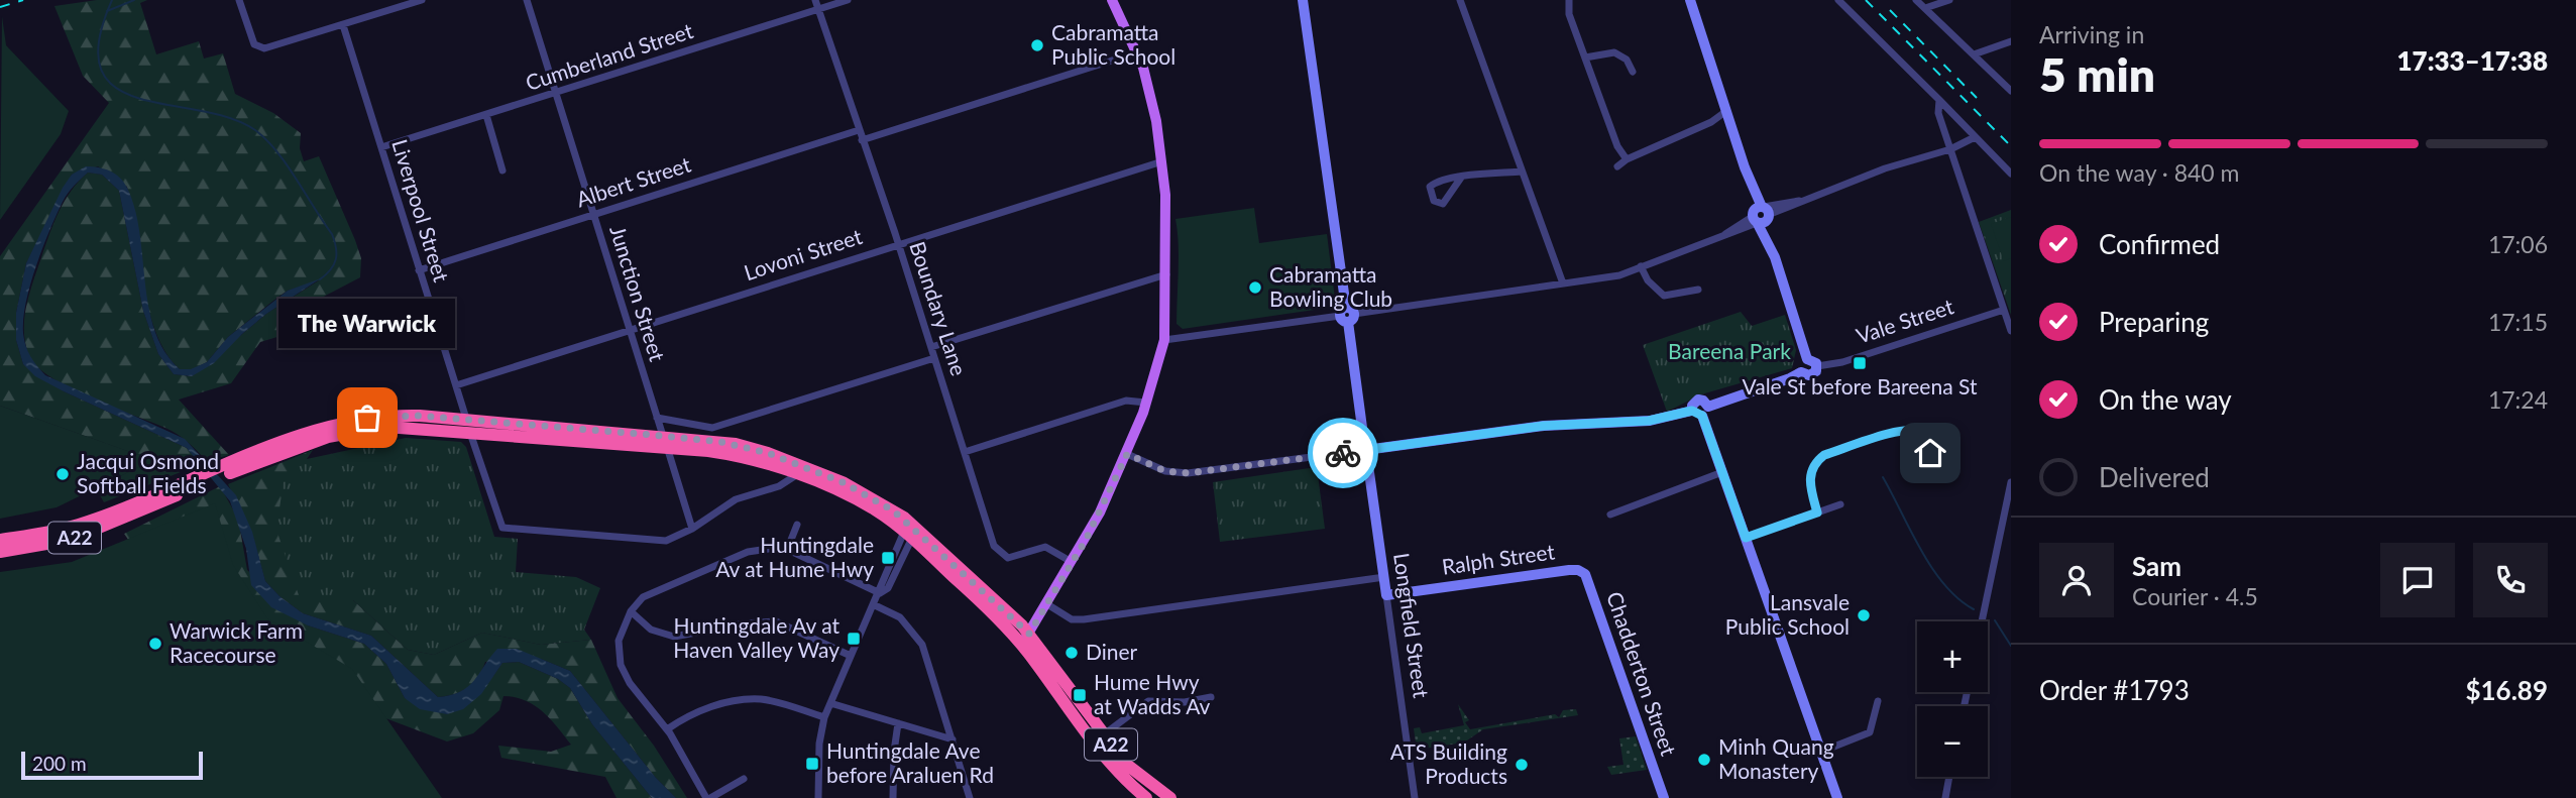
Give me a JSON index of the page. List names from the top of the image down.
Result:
{
  "streets": {
    "highway": ["A22"],
    "street": [
      "Cumberland Street",
      "Albert Street",
      "Liverpool Street",
      "Lovoni Street",
      "Junction Street",
      "Boundary Lane",
      "Vale Street",
      "Ralph Street",
      "Longfield Street",
      "Chadderton Street"
    ]
  },
  "crossings": [
    ["Cumberland Street", "Liverpool Street"],
    ["Cumberland Street", "Junction Street"],
    ["Cumberland Street", "Boundary Lane"],
    ["Albert Street", "Liverpool Street"],
    ["Albert Street", "Junction Street"],
    ["Albert Street", "Boundary Lane"],
    ["Liverpool Street", "Lovoni Street"],
    ["Liverpool Street", "Junction Street"],
    ["Liverpool Street", "A22"],
    ["Lovoni Street", "Junction Street"],
    ["Lovoni Street", "Boundary Lane"],
    ["Junction Street", "A22"],
    ["Ralph Street", "Longfield Street"],
    ["Ralph Street", "Chadderton Street"]
  ],
  "parks": ["Bareena Park"],
  "places": {
    "other": [
      "Cabramatta Public School",
      "Cabramatta Bowling Club",
      "The Warwick",
      "Jacqui Osmond Softball Fields",
      "Lansvale Public School",
      "Warwick Farm Racecourse",
      "Diner",
      "Minh Quang Monastery",
      "ATS Building Products"
    ],
    "transit": [
      "Vale St before Bareena St",
      "Huntingdale Av at Hume Hwy",
      "Huntingdale Av at Haven Valley Way",
      "Hume Hwy at Wadds Av",
      "Huntingdale Ave before Araluen Rd"
    ]
  },
  "scale_bar": "200 m",
  "page": {
    "heading": ["5 min", "Arriving in", "17:33–17:38"],
    "panel": [
      "Sam",
      "Courier · 4.5",
      "Order #1793",
      "$16.89"
    ],
    "bar": "On the way · 840 m",
    "list": [
      ["Confirmed", "17:06"],
      ["Preparing", "17:15"],
      ["On the way", "17:24"],
      "Delivered"
    ],
    "bubble": "The Warwick",
    "map_buttons": ["+", "−"],
    "scale": "200 m"
  }
}
